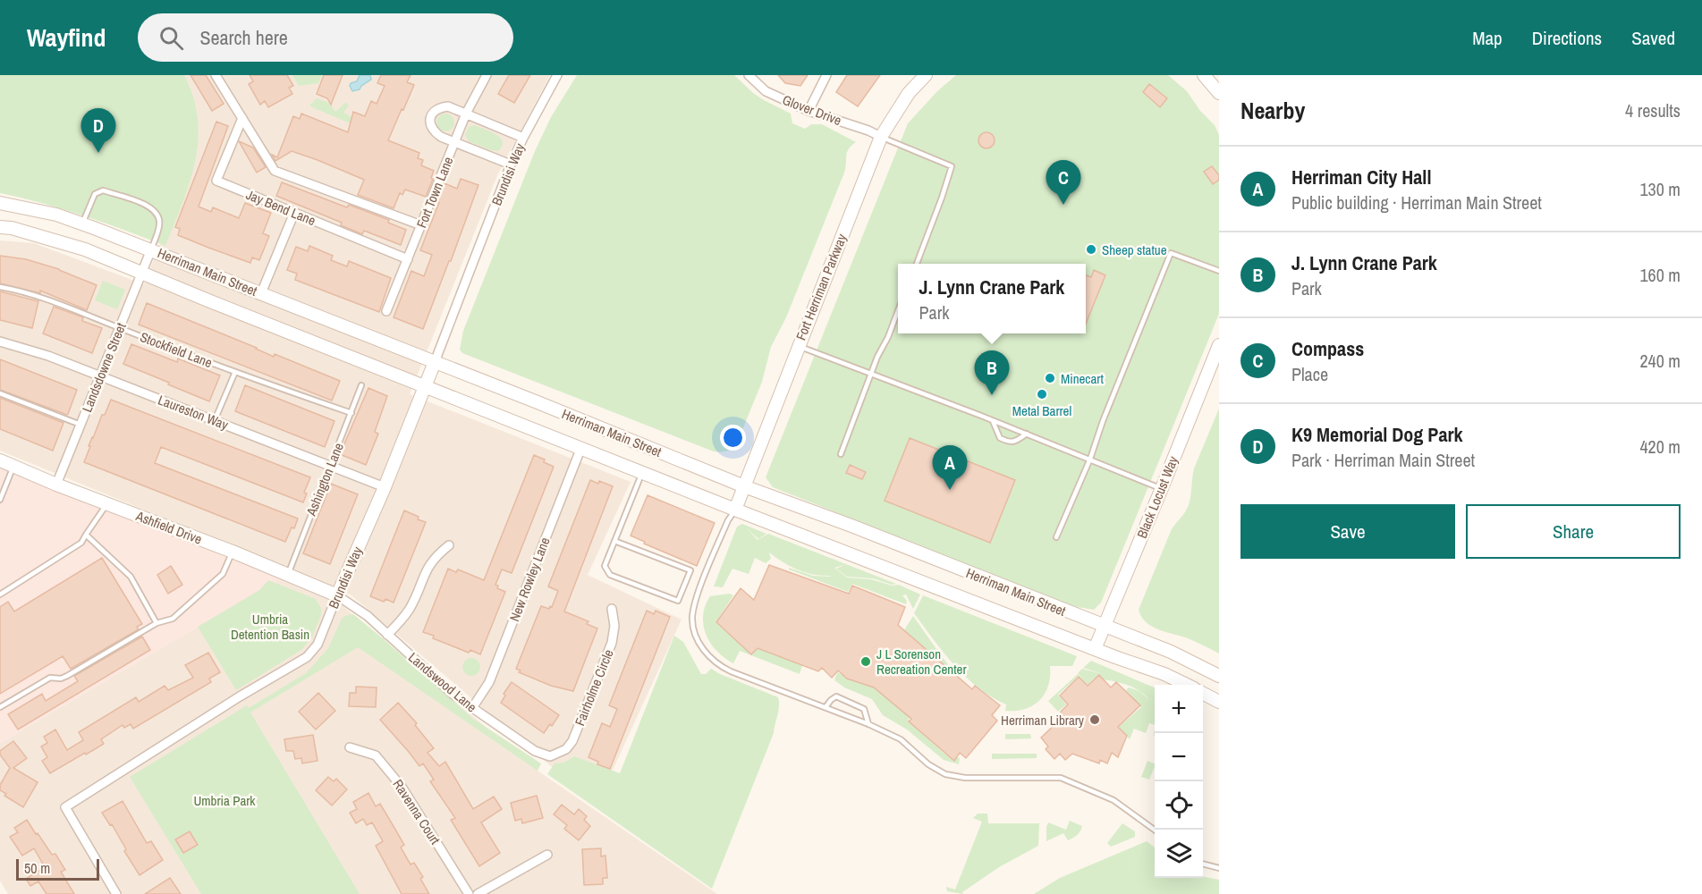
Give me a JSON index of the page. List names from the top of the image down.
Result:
{
  "streets": {
    "main road": [
      "Brundisi Way",
      "Herriman Main Street",
      "Fort Herriman Parkway",
      "Black Locust Way",
      "Ashfield Drive"
    ],
    "street": [
      "Glover Drive",
      "Fort Town Lane",
      "Jay Bend Lane",
      "Landsdowne Street",
      "Laureston Way",
      "New Rowley Lane",
      "Landswood Lane",
      "Fairholme Circle",
      "Ravenna Court"
    ],
    "lane": ["Stockfield Lane", "Ashington Lane"]
  },
  "crossings": [
    ["Glover Drive", "Fort Herriman Parkway"],
    ["Brundisi Way", "Herriman Main Street"],
    ["Brundisi Way", "Laureston Way"],
    ["Brundisi Way", "Ashfield Drive"],
    ["Brundisi Way", "Landswood Lane"],
    ["Fort Town Lane", "Jay Bend Lane"],
    ["Herriman Main Street", "Fort Herriman Parkway"],
    ["Herriman Main Street", "Landsdowne Street"],
    ["Herriman Main Street", "Black Locust Way"],
    ["Herriman Main Street", "New Rowley Lane"],
    ["Stockfield Lane", "Landsdowne Street"],
    ["Stockfield Lane", "Ashington Lane"],
    ["Landsdowne Street", "Laureston Way"],
    ["Landsdowne Street", "Ashfield Drive"],
    ["Laureston Way", "Ashington Lane"],
    ["Ashington Lane", "Ashfield Drive"],
    ["Ashfield Drive", "Landswood Lane"],
    ["New Rowley Lane", "Landswood Lane"],
    ["Landswood Lane", "Fairholme Circle"]
  ],
  "parks": ["Umbria Detention Basin", "Umbria Park"],
  "places": [
    "Sheep statue",
    "Minecart",
    "Metal Barrel",
    "J L Sorenson Recreation Center",
    "Herriman Library"
  ],
  "scale_bar": "50 m",
  "page": {
    "header": "Wayfind",
    "search": "Search here",
    "nav": ["Map", "Directions", "Saved"],
    "heading": ["Nearby", "4 results"],
    "pins": [
      "D",
      "C",
      "B",
      "A"
    ],
    "list": [
      {
        "mark": "A",
        "name": "Herriman City Hall",
        "note": "Public building · Herriman Main Street",
        "value": "130 m"
      },
      {
        "mark": "B",
        "name": "J. Lynn Crane Park",
        "note": "Park",
        "value": "160 m"
      },
      {
        "mark": "C",
        "name": "Compass",
        "note": "Place",
        "value": "240 m"
      },
      {
        "mark": "D",
        "name": "K9 Memorial Dog Park",
        "note": "Park · Herriman Main Street",
        "value": "420 m"
      }
    ],
    "popup": ["J. Lynn Crane Park", "Park"],
    "buttons": ["Save", "Share"],
    "map_buttons": ["+", "−"],
    "scale": "50 m"
  }
}
